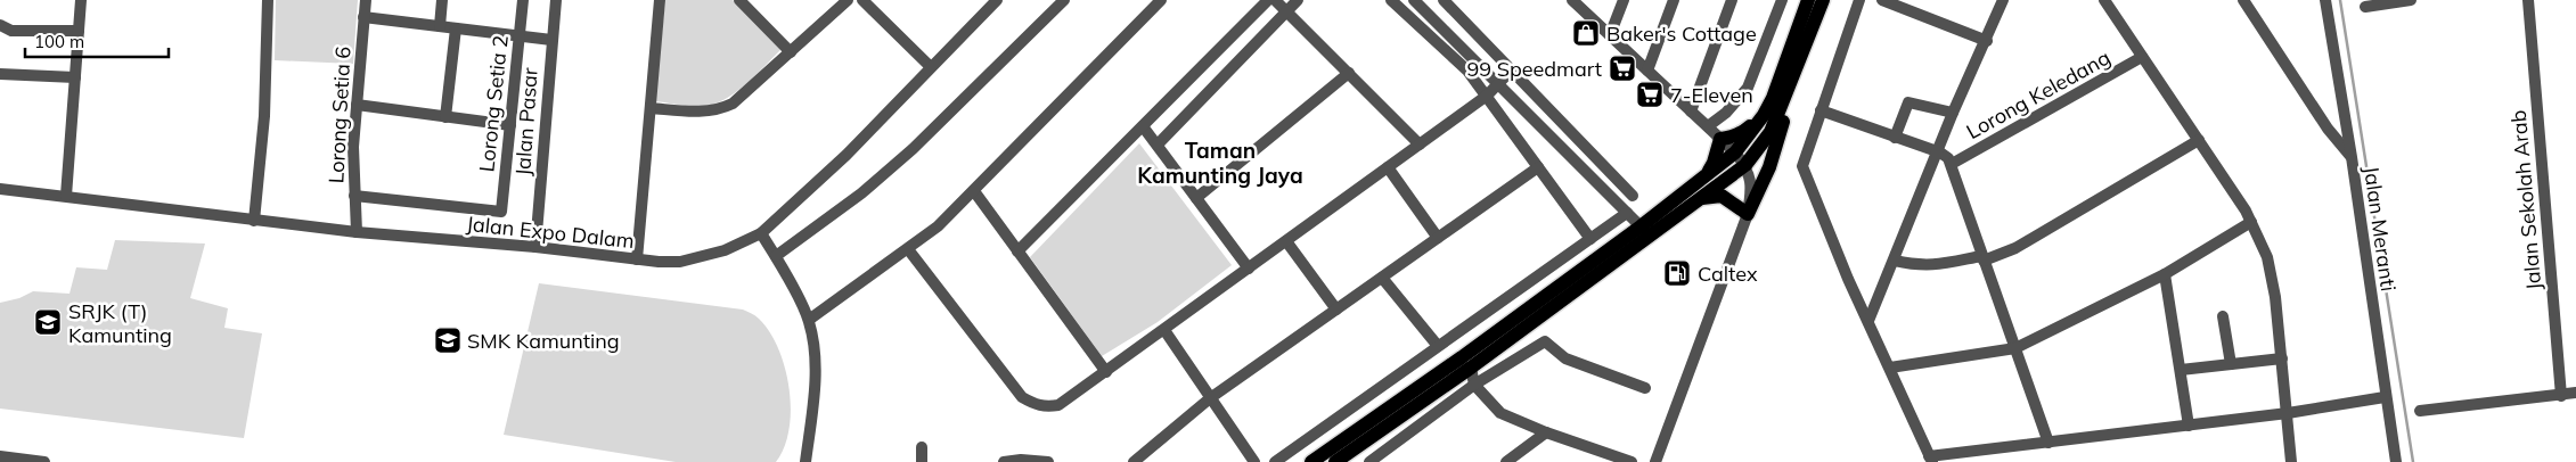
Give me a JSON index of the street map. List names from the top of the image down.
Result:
{
  "streets": {
    "street": [
      "Lorong Keledang",
      "Lorong Setia 2",
      "Lorong Setia 6",
      "Jalan Pasar",
      "Jalan Sekolah Arab",
      "Jalan Meranti",
      "Jalan Expo Dalam"
    ]
  },
  "crossings": [
    ["Lorong Setia 2", "Lorong Setia 6"],
    ["Lorong Setia 6", "Jalan Expo Dalam"],
    ["Jalan Pasar", "Jalan Expo Dalam"]
  ],
  "districts": ["Taman Kamunting Jaya"],
  "places": {
    "shop": ["Baker's Cottage"],
    "supermarket": ["99 Speedmart", "7-Eleven"],
    "fuel station": ["Caltex"],
    "school or university": ["SRJK (T) Kamunting", "SMK Kamunting"]
  },
  "scale_bar": "100 m"
}
